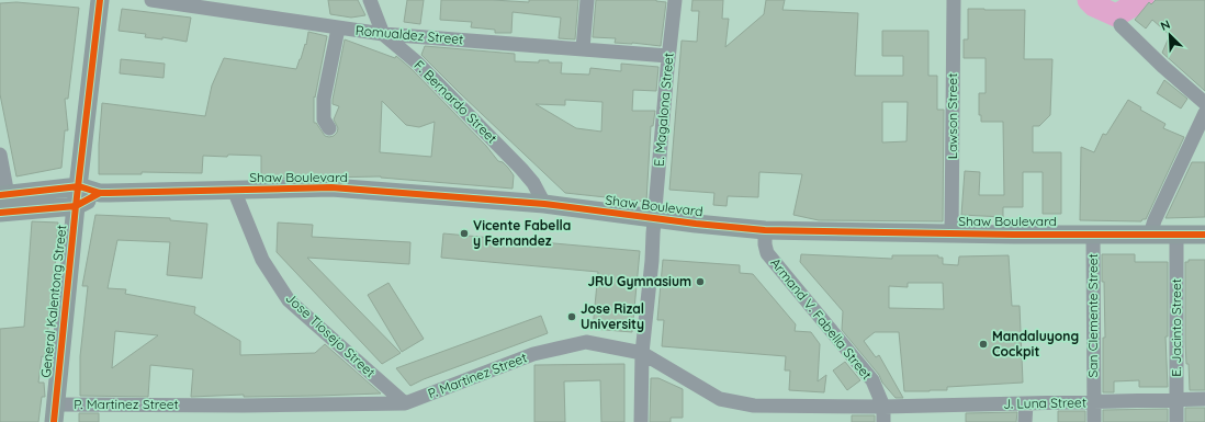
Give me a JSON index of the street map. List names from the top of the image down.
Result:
{
  "streets": {
    "main road": ["Shaw Boulevard", "General Kalentong Street"],
    "street": [
      "Romualdez Street",
      "F. Bernardo Street",
      "E. Magalona Street",
      "Lawson Street",
      "San Clemente Street",
      "Armand V. Fabella Street",
      "E. Jacinto Street",
      "Jose Tiosejo Street",
      "P. Martinez Street",
      "J. Luna Street"
    ]
  },
  "crossings": [
    ["Romualdez Street", "F. Bernardo Street"],
    ["Romualdez Street", "E. Magalona Street"],
    ["F. Bernardo Street", "Shaw Boulevard"],
    ["E. Magalona Street", "Shaw Boulevard"],
    ["E. Magalona Street", "P. Martinez Street"],
    ["Lawson Street", "Shaw Boulevard"],
    ["Shaw Boulevard", "General Kalentong Street"],
    ["Shaw Boulevard", "San Clemente Street"],
    ["Shaw Boulevard", "Armand V. Fabella Street"],
    ["Shaw Boulevard", "E. Jacinto Street"],
    ["Shaw Boulevard", "Jose Tiosejo Street"],
    ["General Kalentong Street", "P. Martinez Street"],
    ["San Clemente Street", "J. Luna Street"],
    ["Armand V. Fabella Street", "P. Martinez Street"],
    ["Armand V. Fabella Street", "J. Luna Street"],
    ["E. Jacinto Street", "J. Luna Street"],
    ["Jose Tiosejo Street", "P. Martinez Street"],
    ["P. Martinez Street", "J. Luna Street"]
  ],
  "places": [
    "Vicente Fabella y Fernandez",
    "JRU Gymnasium",
    "Jose Rizal University",
    "Mandaluyong Cockpit"
  ],
  "north": "top left"
}
